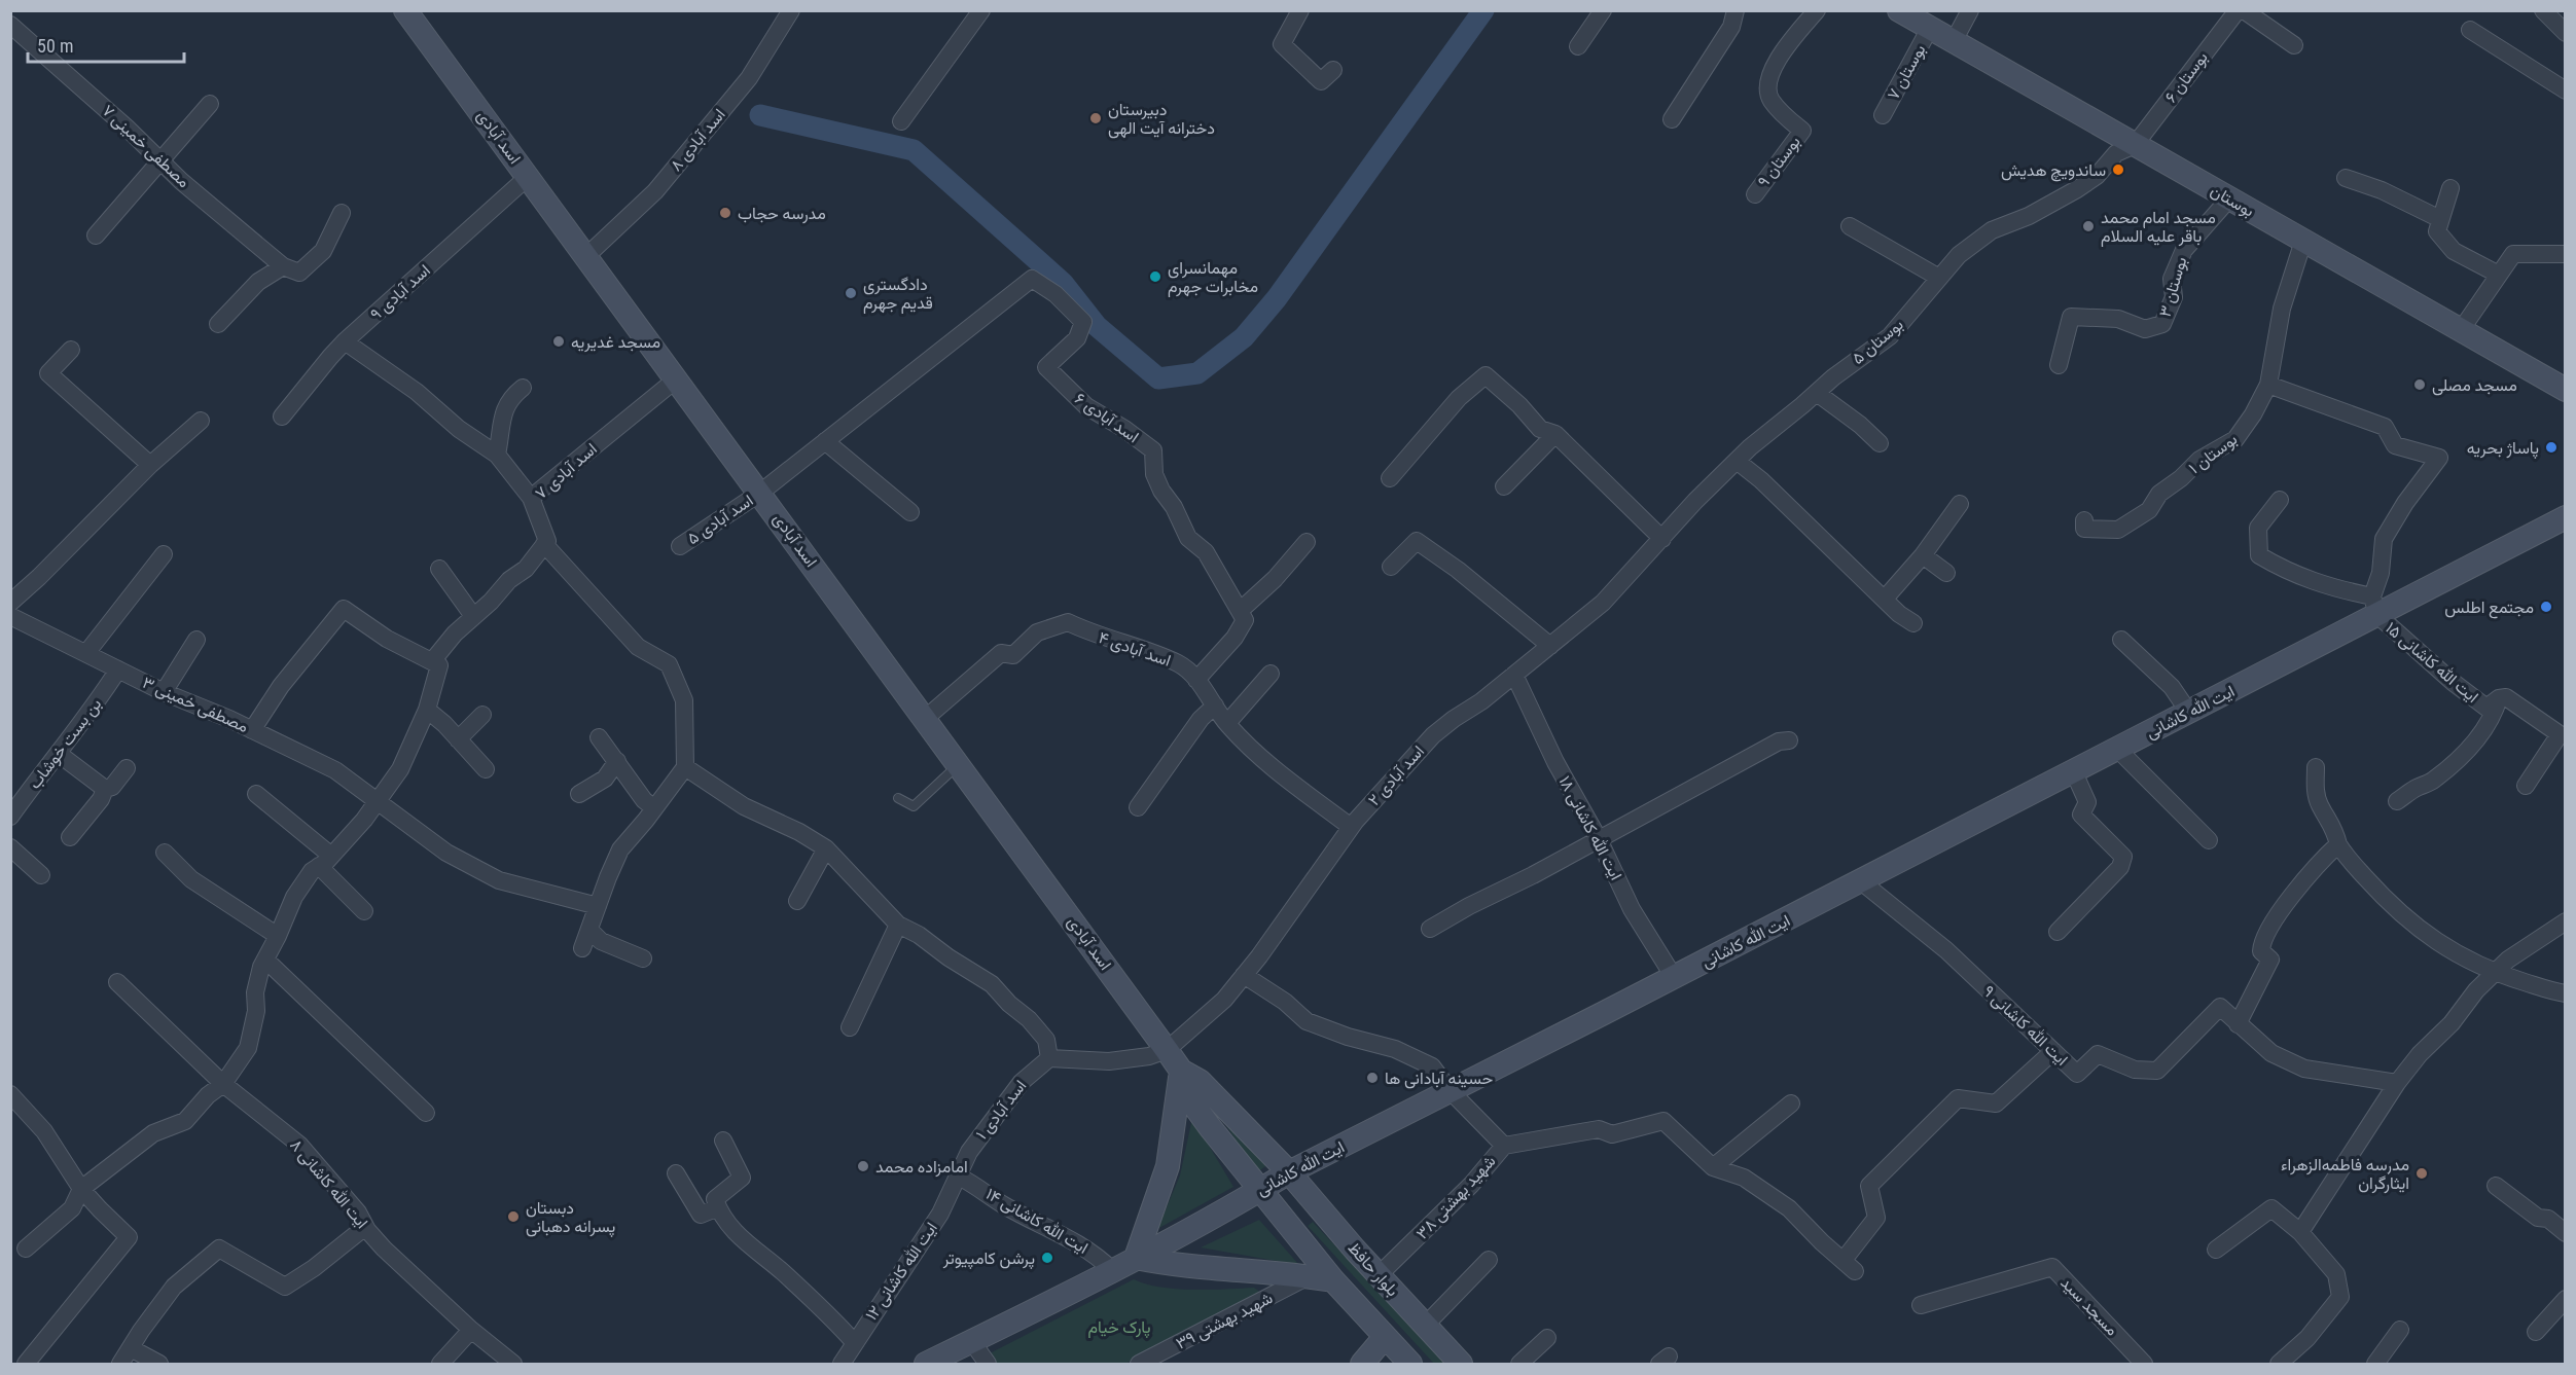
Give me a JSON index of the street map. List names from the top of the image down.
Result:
{
  "streets": {
    "main road": [
      "اسد آبادی",
      "بوستان",
      "ایت الله کاشانی",
      "بلوار حافظ"
    ],
    "street": [
      "بوستان ۷",
      "بوستان ۶",
      "اسد آبادی ۸",
      "مصطفی خمینی ۷",
      "بوستان ۹",
      "بوستان ۳",
      "اسد آبادی ۹",
      "بوستان ۵",
      "اسد آبادی ۶",
      "بوستان ۱",
      "اسد آبادی ۷",
      "اسد آبادی ۵",
      "اسد آبادی ۴",
      "ایت الله کاشانی ۱۵",
      "مصطفی خمینی ۳",
      "بن بست خوشاب",
      "اسد آبادی ۲",
      "ایت الله کاشانی ۱۸",
      "ایت الله کاشانی ۹",
      "اسد آبادی ۱",
      "ایت الله کاشانی ۸",
      "شهید بهشتی ۳۸",
      "ایت الله کاشانی ۱۴",
      "ایت الله کاشانی ۱۲",
      "مسجد سید",
      "شهید بهشتی ۳۹"
    ]
  },
  "crossings": [
    ["بوستان ۷", "بوستان"],
    ["بوستان ۶", "بوستان"],
    ["بوستان ۶", "بوستان ۵"],
    ["اسد آبادی", "اسد آبادی ۸"],
    ["اسد آبادی", "اسد آبادی ۹"],
    ["اسد آبادی", "اسد آبادی ۶"],
    ["اسد آبادی", "اسد آبادی ۷"],
    ["اسد آبادی", "اسد آبادی ۵"],
    ["اسد آبادی", "اسد آبادی ۴"],
    ["اسد آبادی", "ایت الله کاشانی"],
    ["اسد آبادی", "اسد آبادی ۲"],
    ["اسد آبادی", "بلوار حافظ"],
    ["بوستان", "بوستان ۳"],
    ["بوستان", "بوستان ۵"],
    ["بوستان", "بوستان ۱"],
    ["بوستان ۵", "اسد آبادی ۲"],
    ["اسد آبادی ۶", "اسد آبادی ۵"],
    ["اسد آبادی ۴", "اسد آبادی ۲"],
    ["ایت الله کاشانی ۱۵", "ایت الله کاشانی"],
    ["مصطفی خمینی ۳", "بن بست خوشاب"],
    ["ایت الله کاشانی", "ایت الله کاشانی ۱۸"],
    ["ایت الله کاشانی", "ایت الله کاشانی ۹"],
    ["ایت الله کاشانی", "ایت الله کاشانی ۱۴"],
    ["ایت الله کاشانی", "بلوار حافظ"],
    ["اسد آبادی ۲", "ایت الله کاشانی ۱۸"],
    ["ایت الله کاشانی ۹", "شهید بهشتی ۳۸"],
    ["اسد آبادی ۱", "ایت الله کاشانی ۱۴"],
    ["اسد آبادی ۱", "ایت الله کاشانی ۱۲"],
    ["شهید بهشتی ۳۸", "بلوار حافظ"],
    ["ایت الله کاشانی ۱۴", "ایت الله کاشانی ۱۲"]
  ],
  "parks": ["پارک خیام"],
  "places": [
    "دبیرستان دخترانه آیت الهی",
    "ساندویچ هدیش",
    "مدرسه حجاب",
    "مسجد امام محمد باقر علیه السلام",
    "مهمانسرای مخابرات جهرم",
    "دادگستری قدیم جهرم",
    "مسجد غدیریه",
    "مسجد مصلی",
    "پاساژ بحریه",
    "مجتمع اطلس",
    "حسینه آبادانی ها",
    "امامزاده محمد",
    "مدرسه ‌فاطمه‌الزهراء ایثارگران",
    "دبستان پسرانه دهبانی",
    "پرشن کامپیوتر"
  ],
  "scale_bar": "50 m"
}
